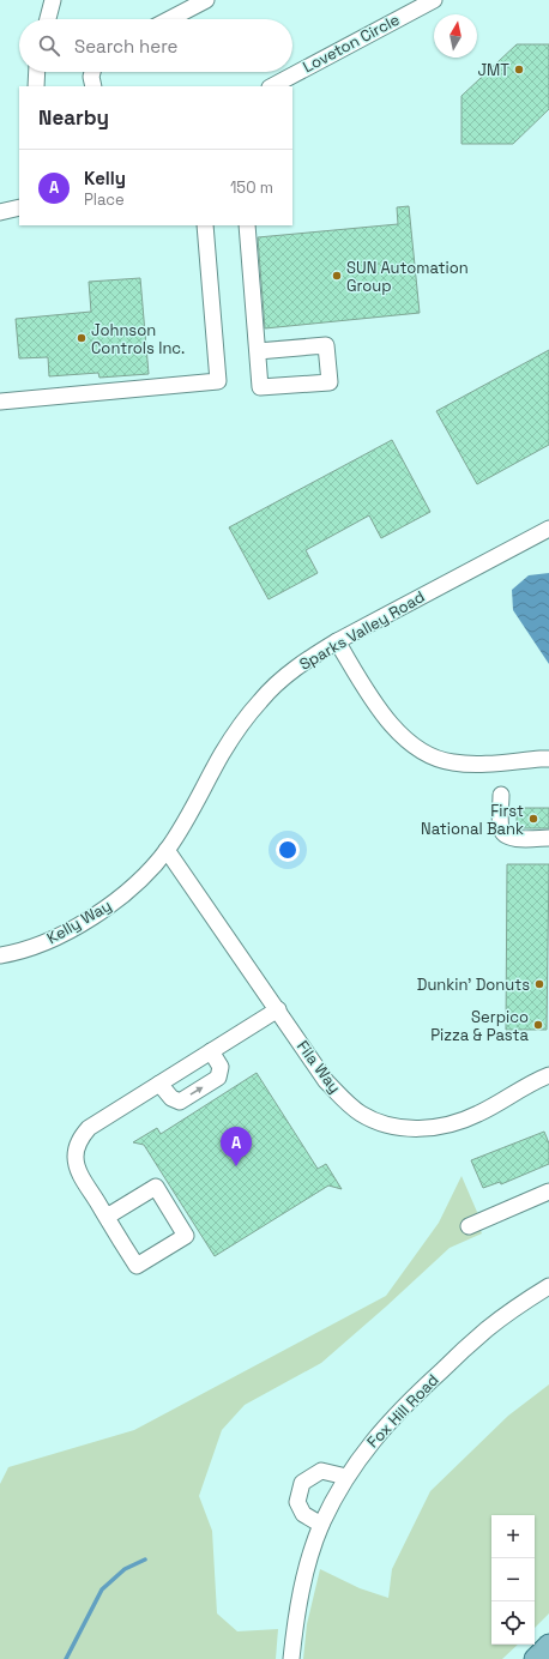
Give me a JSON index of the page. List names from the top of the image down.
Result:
{
  "streets": {
    "street": [
      "Loveton Circle",
      "Sparks Valley Road",
      "Kelly Way",
      "Fila Way",
      "Fox Hill Road"
    ]
  },
  "crossings": [
    ["Sparks Valley Road", "Kelly Way"],
    ["Sparks Valley Road", "Fila Way"],
    ["Kelly Way", "Fila Way"]
  ],
  "places": [
    "JMT",
    "SUN Automation Group",
    "Johnson Controls Inc.",
    "First National Bank",
    "Dunkin' Donuts",
    "Serpico Pizza & Pasta"
  ],
  "north": "top",
  "page": {
    "search": "Search here",
    "heading": "Nearby",
    "list": [
      {
        "mark": "A",
        "name": "Kelly",
        "note": "Place",
        "value": "150 m"
      }
    ],
    "pins": "A",
    "map_buttons": ["+", "−"]
  }
}
